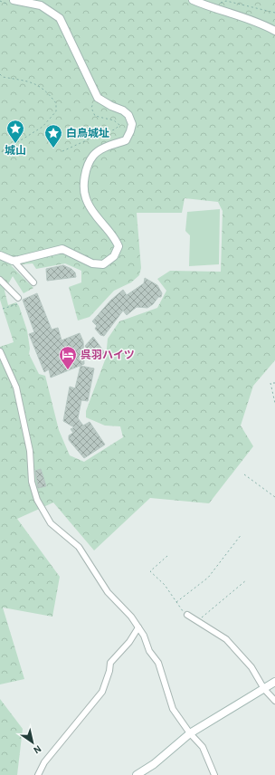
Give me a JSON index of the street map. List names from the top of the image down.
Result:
{
  "places": {
    "place": ["城山", "白鳥城址"],
    "hotel": ["呉羽ハイツ"]
  },
  "north": "bottom right"
}
